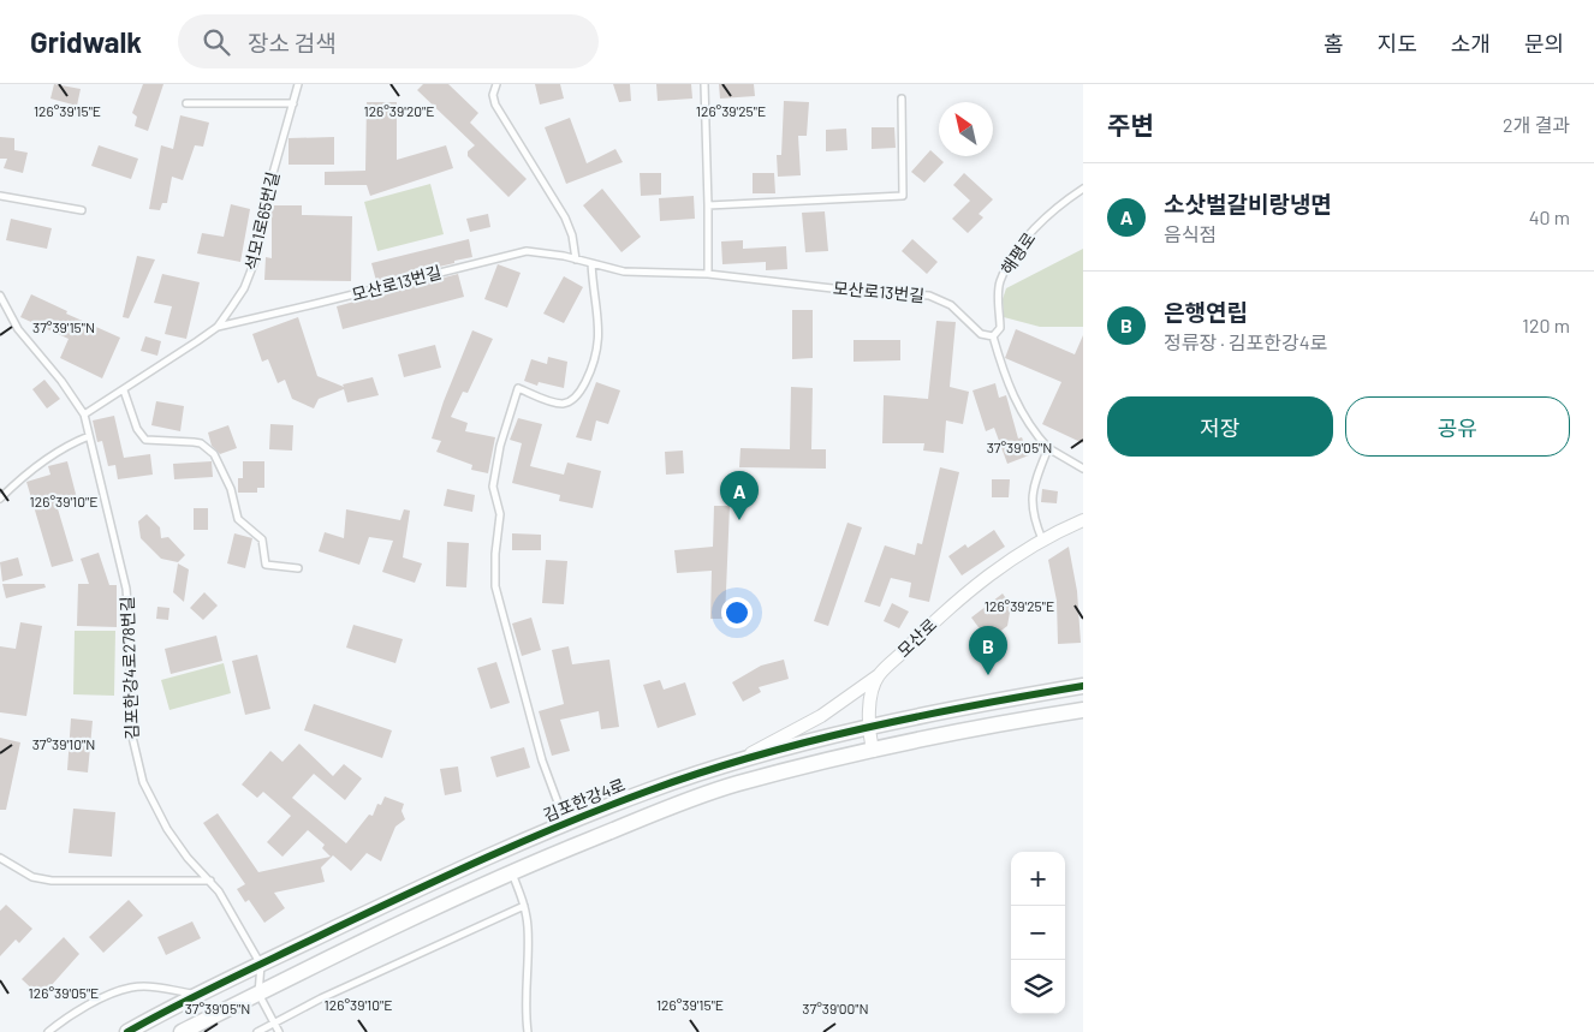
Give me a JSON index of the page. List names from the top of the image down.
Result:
{
  "streets": {
    "street": ["모산로", "김포한강4로"],
    "lane": [
      "석모1로65번길",
      "해평로",
      "모산로13번길",
      "김포한강4로278번길"
    ]
  },
  "crossings": [
    ["석모1로65번길", "모산로13번길"],
    ["석모1로65번길", "김포한강4로278번길"],
    ["해평로", "모산로13번길"],
    ["모산로13번길", "김포한강4로"],
    ["모산로", "김포한강4로"],
    ["김포한강4로278번길", "김포한강4로"]
  ],
  "north": "top left",
  "page": {
    "header": "Gridwalk",
    "search": "장소 검색",
    "nav": [
      "홈",
      "지도",
      "소개",
      "문의"
    ],
    "heading": ["주변", "2개 결과"],
    "list": [
      {
        "mark": "A",
        "name": "소삿벌갈비랑냉면",
        "note": "음식점",
        "value": "40 m"
      },
      {
        "mark": "B",
        "name": "은행연립",
        "note": "정류장 · 김포한강4로",
        "value": "120 m"
      }
    ],
    "buttons": ["저장", "공유"],
    "pins": ["A", "B"],
    "map_buttons": ["+", "−"]
  },
  "coordinates": [
    "126°39'15\"E",
    "126°39'20\"E",
    "126°39'25\"E",
    "37°39'15\"N",
    "37°39'05\"N",
    "126°39'10\"E",
    "37°39'10\"N",
    "126°39'05\"E",
    "37°39'00\"N"
  ]
}
